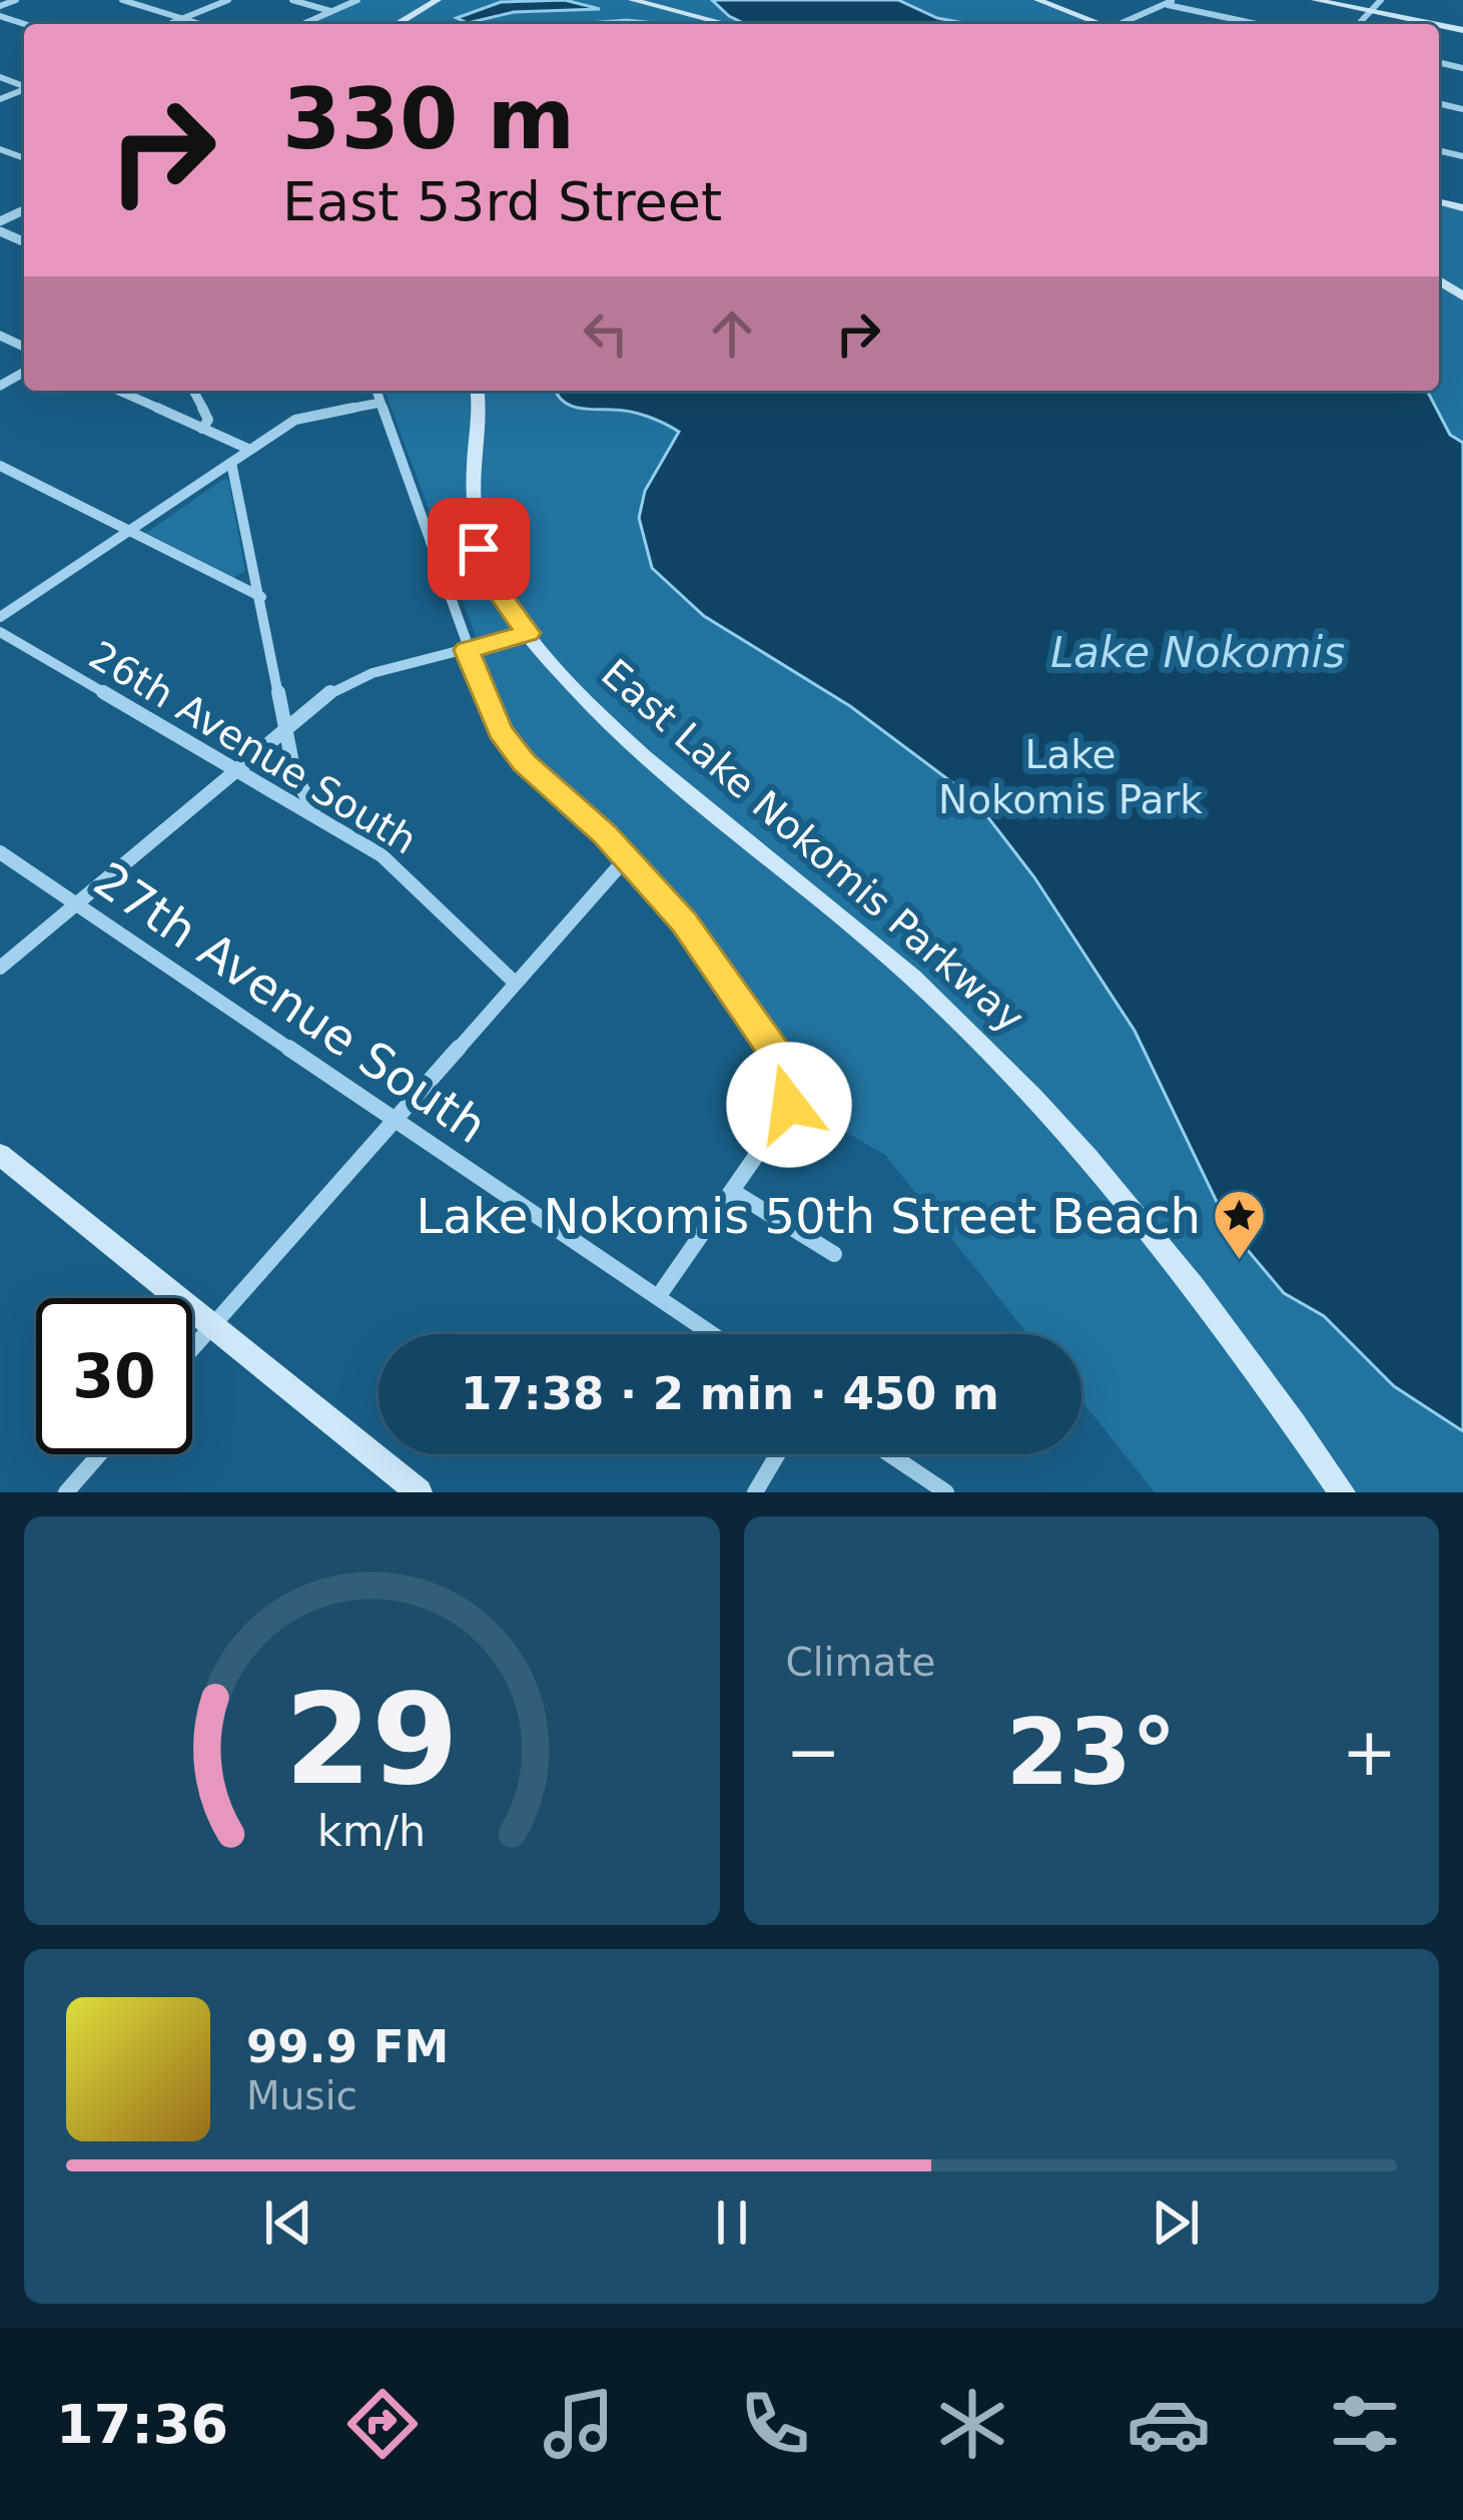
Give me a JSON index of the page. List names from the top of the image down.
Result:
{
  "streets": {
    "street": ["26th Avenue South", "East Lake Nokomis Parkway", "27th Avenue South"]
  },
  "water": ["Lake Nokomis"],
  "parks": ["Lake Nokomis Park"],
  "places": {
    "place": ["Lake Nokomis 50th Street Beach"]
  },
  "page": {
    "turn": ["330 m", "East 53rd Street"],
    "limit": "30",
    "trip": "17:38 · 2 min · 450 m",
    "tile": "Climate",
    "heat": ["−", "23°", "+"],
    "song": ["99.9 FM", "Music"],
    "tabs": "17:36",
    "gauge": ["29", "km/h"]
  }
}
